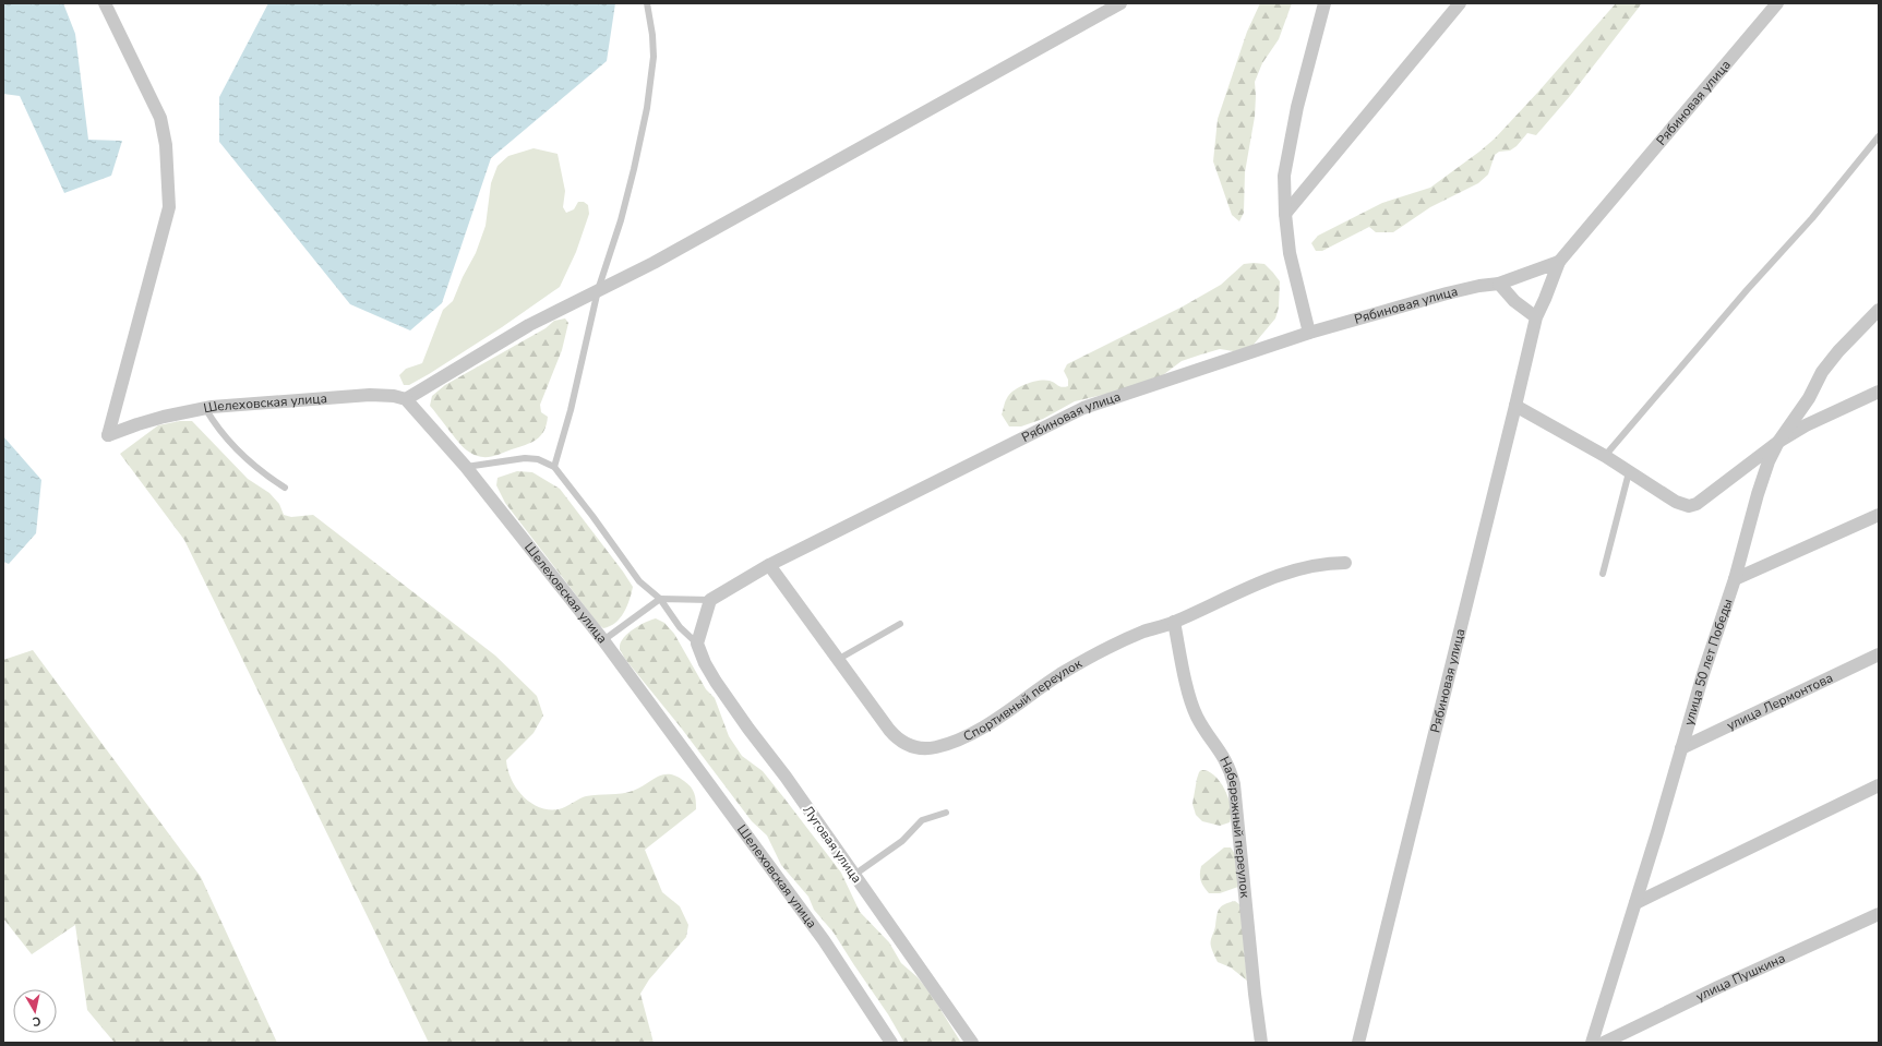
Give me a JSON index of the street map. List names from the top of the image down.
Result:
{
  "streets": {
    "street": [
      "Рябиновая улица",
      "Шелеховская улица",
      "улица 50 лет Победы",
      "Спортивный переулок",
      "улица Лермонтова",
      "Набережный переулок",
      "Луговая улица",
      "улица Пушкина"
    ]
  },
  "crossings": [
    ["Рябиновая улица", "Спортивный переулок"],
    ["улица 50 лет Победы", "улица Лермонтова"],
    ["Спортивный переулок", "Набережный переулок"]
  ],
  "north": "bottom"
}
